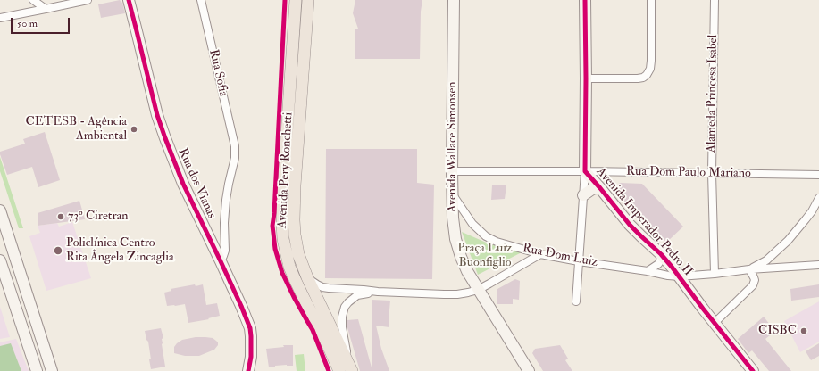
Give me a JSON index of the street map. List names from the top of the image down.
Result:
{
  "streets": {
    "main road": ["Avenida Pery Ronchetti"],
    "street": [
      "Rua Sofia",
      "Alameda Princesa Isabel",
      "Avenida Wallace Simonsen",
      "Rua Dom Paulo Mariano",
      "Rua dos Vianas",
      "Avenida Imperador Pedro II",
      "Rua Dom Luiz"
    ]
  },
  "crossings": [
    ["Rua Sofia", "Rua dos Vianas"],
    ["Alameda Princesa Isabel", "Rua Dom Paulo Mariano"],
    ["Alameda Princesa Isabel", "Rua Dom Luiz"],
    ["Avenida Wallace Simonsen", "Rua Dom Paulo Mariano"],
    ["Avenida Wallace Simonsen", "Rua Dom Luiz"],
    ["Rua Dom Paulo Mariano", "Avenida Imperador Pedro II"],
    ["Avenida Imperador Pedro II", "Rua Dom Luiz"]
  ],
  "parks": ["Praça Luiz Buonfiglio"],
  "places": [
    "CETESB - Agência Ambiental",
    "73º Ciretran",
    "Policlínica Centro Rita Ângela Zincaglia",
    "CISBC"
  ],
  "scale_bar": "50 m"
}
